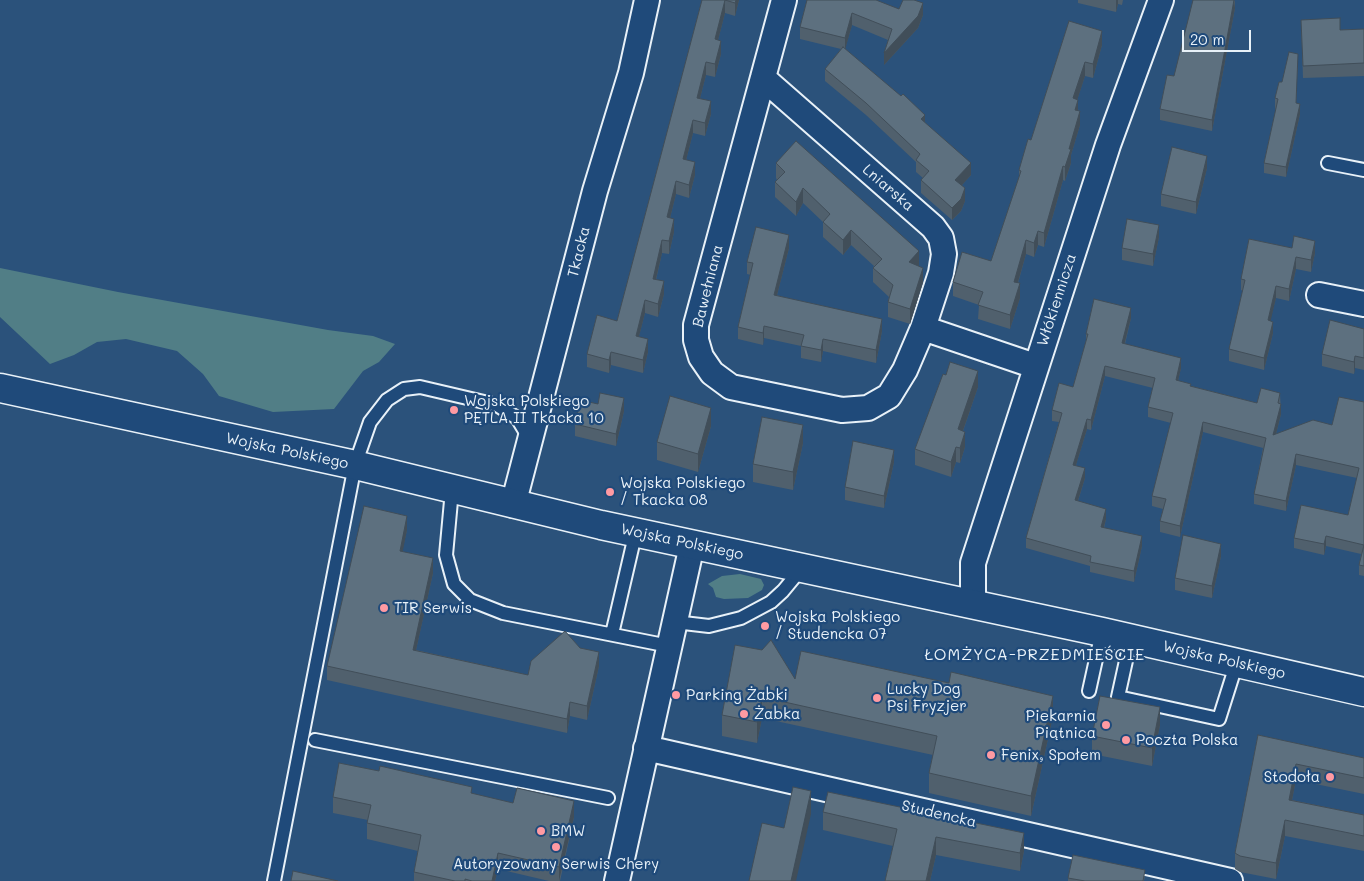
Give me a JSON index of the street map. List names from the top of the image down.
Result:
{
  "streets": {
    "main road": ["Wojska Polskiego"],
    "street": [
      "Lniarska",
      "Tkacka",
      "Bawełniana",
      "Włókiennicza",
      "Studencka"
    ]
  },
  "crossings": [
    ["Lniarska", "Bawełniana"],
    ["Tkacka", "Wojska Polskiego"],
    ["Włókiennicza", "Wojska Polskiego"]
  ],
  "districts": ["ŁOMŻYCA-PRZEDMIEŚCIE"],
  "places": [
    "Wojska Polskiego PĘTLA II Tkacka 10",
    "Wojska Polskiego / Tkacka 08",
    "TIR Serwis",
    "Wojska Polskiego / Studencka 07",
    "Parking Żabki",
    "Lucky Dog Psi Fryzjer",
    "Żabka",
    "Piekarnia Piątnica",
    "Poczta Polska",
    "Fenix, Społem",
    "Stodoła",
    "BMW",
    "Autoryzowany Serwis Chery"
  ],
  "scale_bar": "20 m"
}
